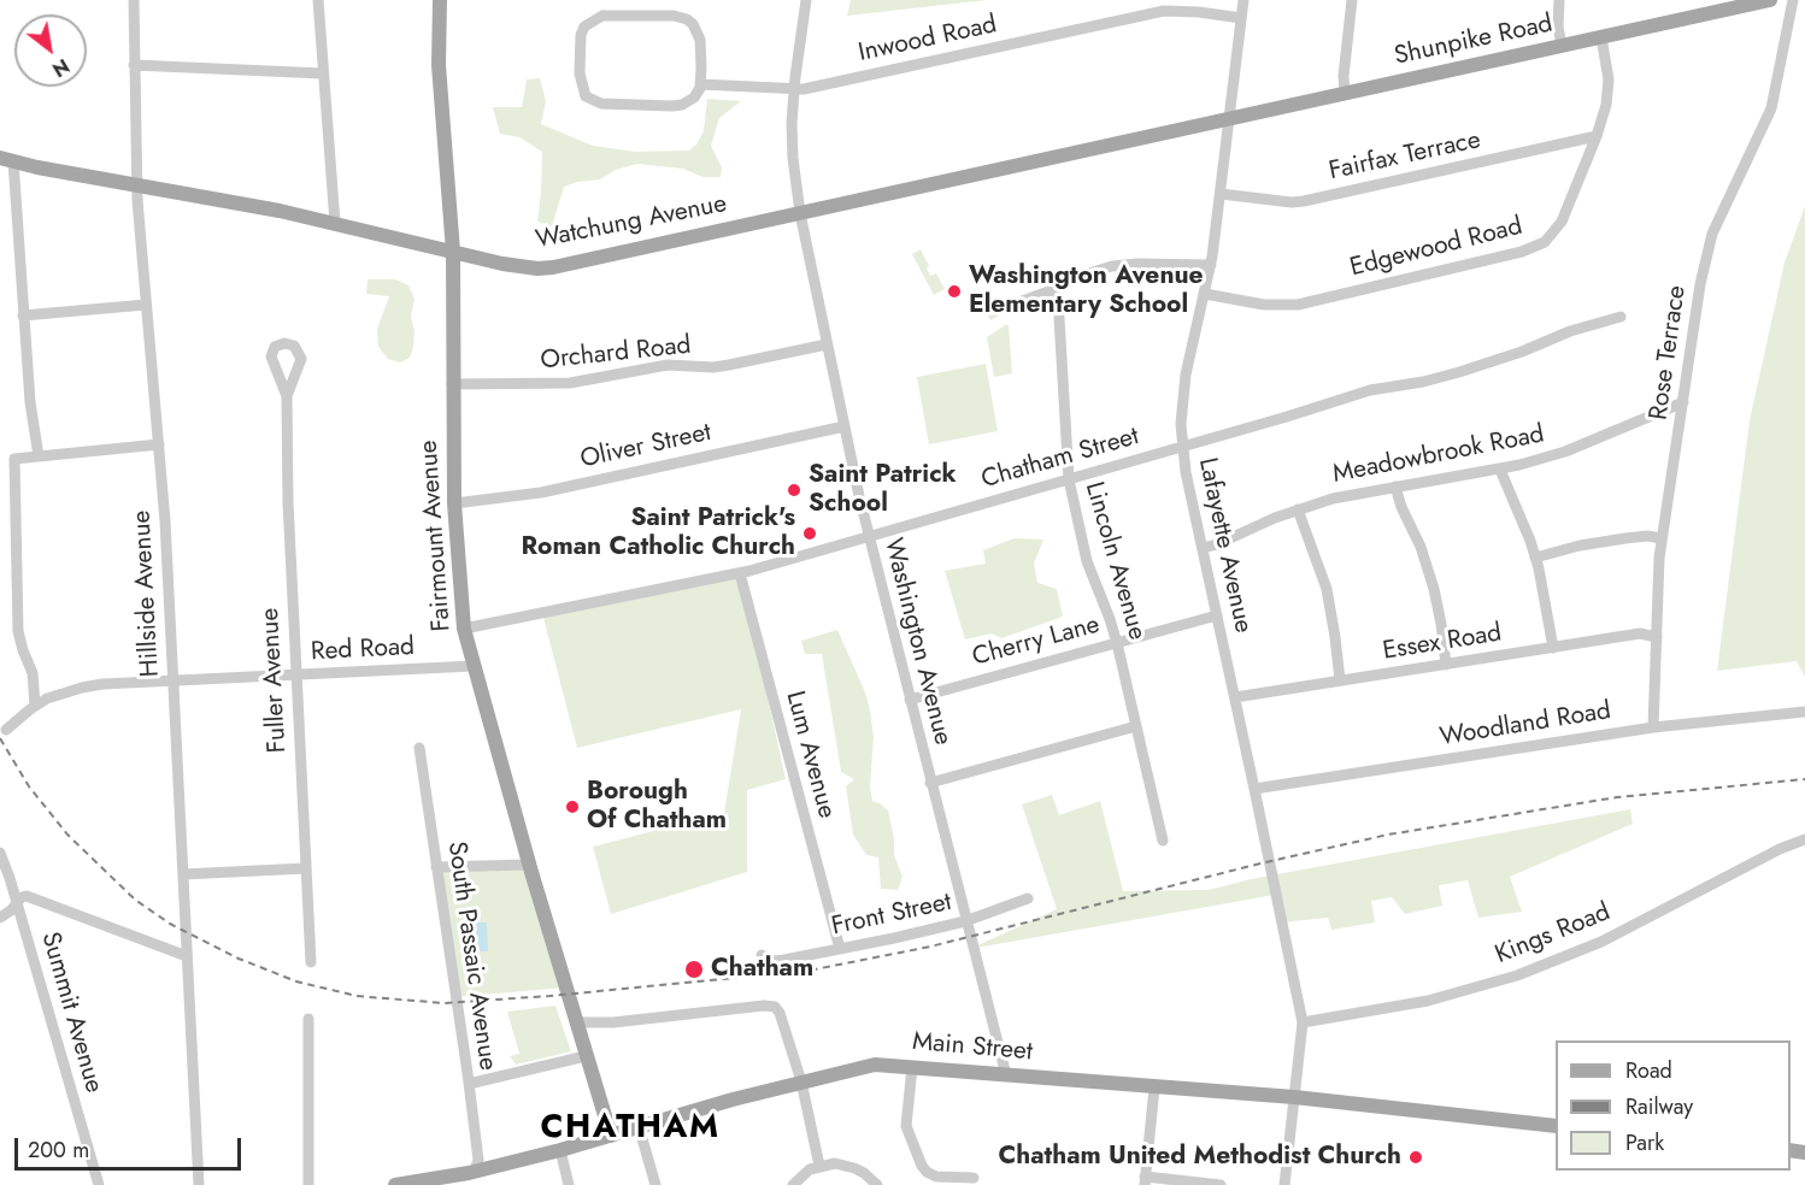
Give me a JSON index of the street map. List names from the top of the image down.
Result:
{
  "streets": {
    "main road": [
      "Shunpike Road",
      "Watchung Avenue",
      "Fairmount Avenue",
      "Main Street"
    ],
    "street": [
      "Inwood Road",
      "Fairfax Terrace",
      "Edgewood Road",
      "Rose Terrace",
      "Orchard Road",
      "Oliver Street",
      "Meadowbrook Road",
      "Chatham Street",
      "Lafayette Avenue",
      "Lincoln Avenue",
      "Hillside Avenue",
      "Washington Avenue",
      "Cherry Lane",
      "Essex Road",
      "Red Road",
      "Fuller Avenue",
      "Woodland Road",
      "Lum Avenue",
      "Front Street",
      "Kings Road",
      "South Passaic Avenue",
      "Summit Avenue"
    ]
  },
  "crossings": [
    ["Inwood Road", "Lafayette Avenue"],
    ["Inwood Road", "Washington Avenue"],
    ["Shunpike Road", "Watchung Avenue"],
    ["Shunpike Road", "Edgewood Road"],
    ["Shunpike Road", "Lafayette Avenue"],
    ["Fairfax Terrace", "Edgewood Road"],
    ["Fairfax Terrace", "Lafayette Avenue"],
    ["Watchung Avenue", "Fairmount Avenue"],
    ["Watchung Avenue", "Lafayette Avenue"],
    ["Watchung Avenue", "Hillside Avenue"],
    ["Watchung Avenue", "Washington Avenue"],
    ["Edgewood Road", "Lafayette Avenue"],
    ["Rose Terrace", "Meadowbrook Road"],
    ["Rose Terrace", "Essex Road"],
    ["Rose Terrace", "Woodland Road"],
    ["Orchard Road", "Fairmount Avenue"],
    ["Orchard Road", "Washington Avenue"],
    ["Oliver Street", "Fairmount Avenue"],
    ["Oliver Street", "Washington Avenue"],
    ["Meadowbrook Road", "Lafayette Avenue"],
    ["Chatham Street", "Fairmount Avenue"],
    ["Chatham Street", "Lafayette Avenue"],
    ["Chatham Street", "Lincoln Avenue"],
    ["Chatham Street", "Washington Avenue"],
    ["Chatham Street", "Lum Avenue"],
    ["Fairmount Avenue", "Red Road"],
    ["Fairmount Avenue", "Main Street"],
    ["Lafayette Avenue", "Cherry Lane"],
    ["Lafayette Avenue", "Essex Road"],
    ["Lafayette Avenue", "Woodland Road"],
    ["Lafayette Avenue", "Kings Road"],
    ["Lafayette Avenue", "Main Street"],
    ["Lincoln Avenue", "Cherry Lane"],
    ["Hillside Avenue", "Red Road"],
    ["Washington Avenue", "Cherry Lane"],
    ["Washington Avenue", "Front Street"],
    ["Washington Avenue", "Main Street"],
    ["Red Road", "Fuller Avenue"],
    ["Lum Avenue", "Front Street"],
    ["South Passaic Avenue", "Main Street"]
  ],
  "districts": ["CHATHAM"],
  "places": [
    "Washington Avenue Elementary School",
    "Saint Patrick School",
    "Saint Patrick's Roman Catholic Church",
    "Borough Of Chatham",
    "Chatham",
    "Chatham United Methodist Church"
  ],
  "legend": ["Road", "Railway", "Park"],
  "scale_bar": "200 m",
  "north": "bottom right"
}
